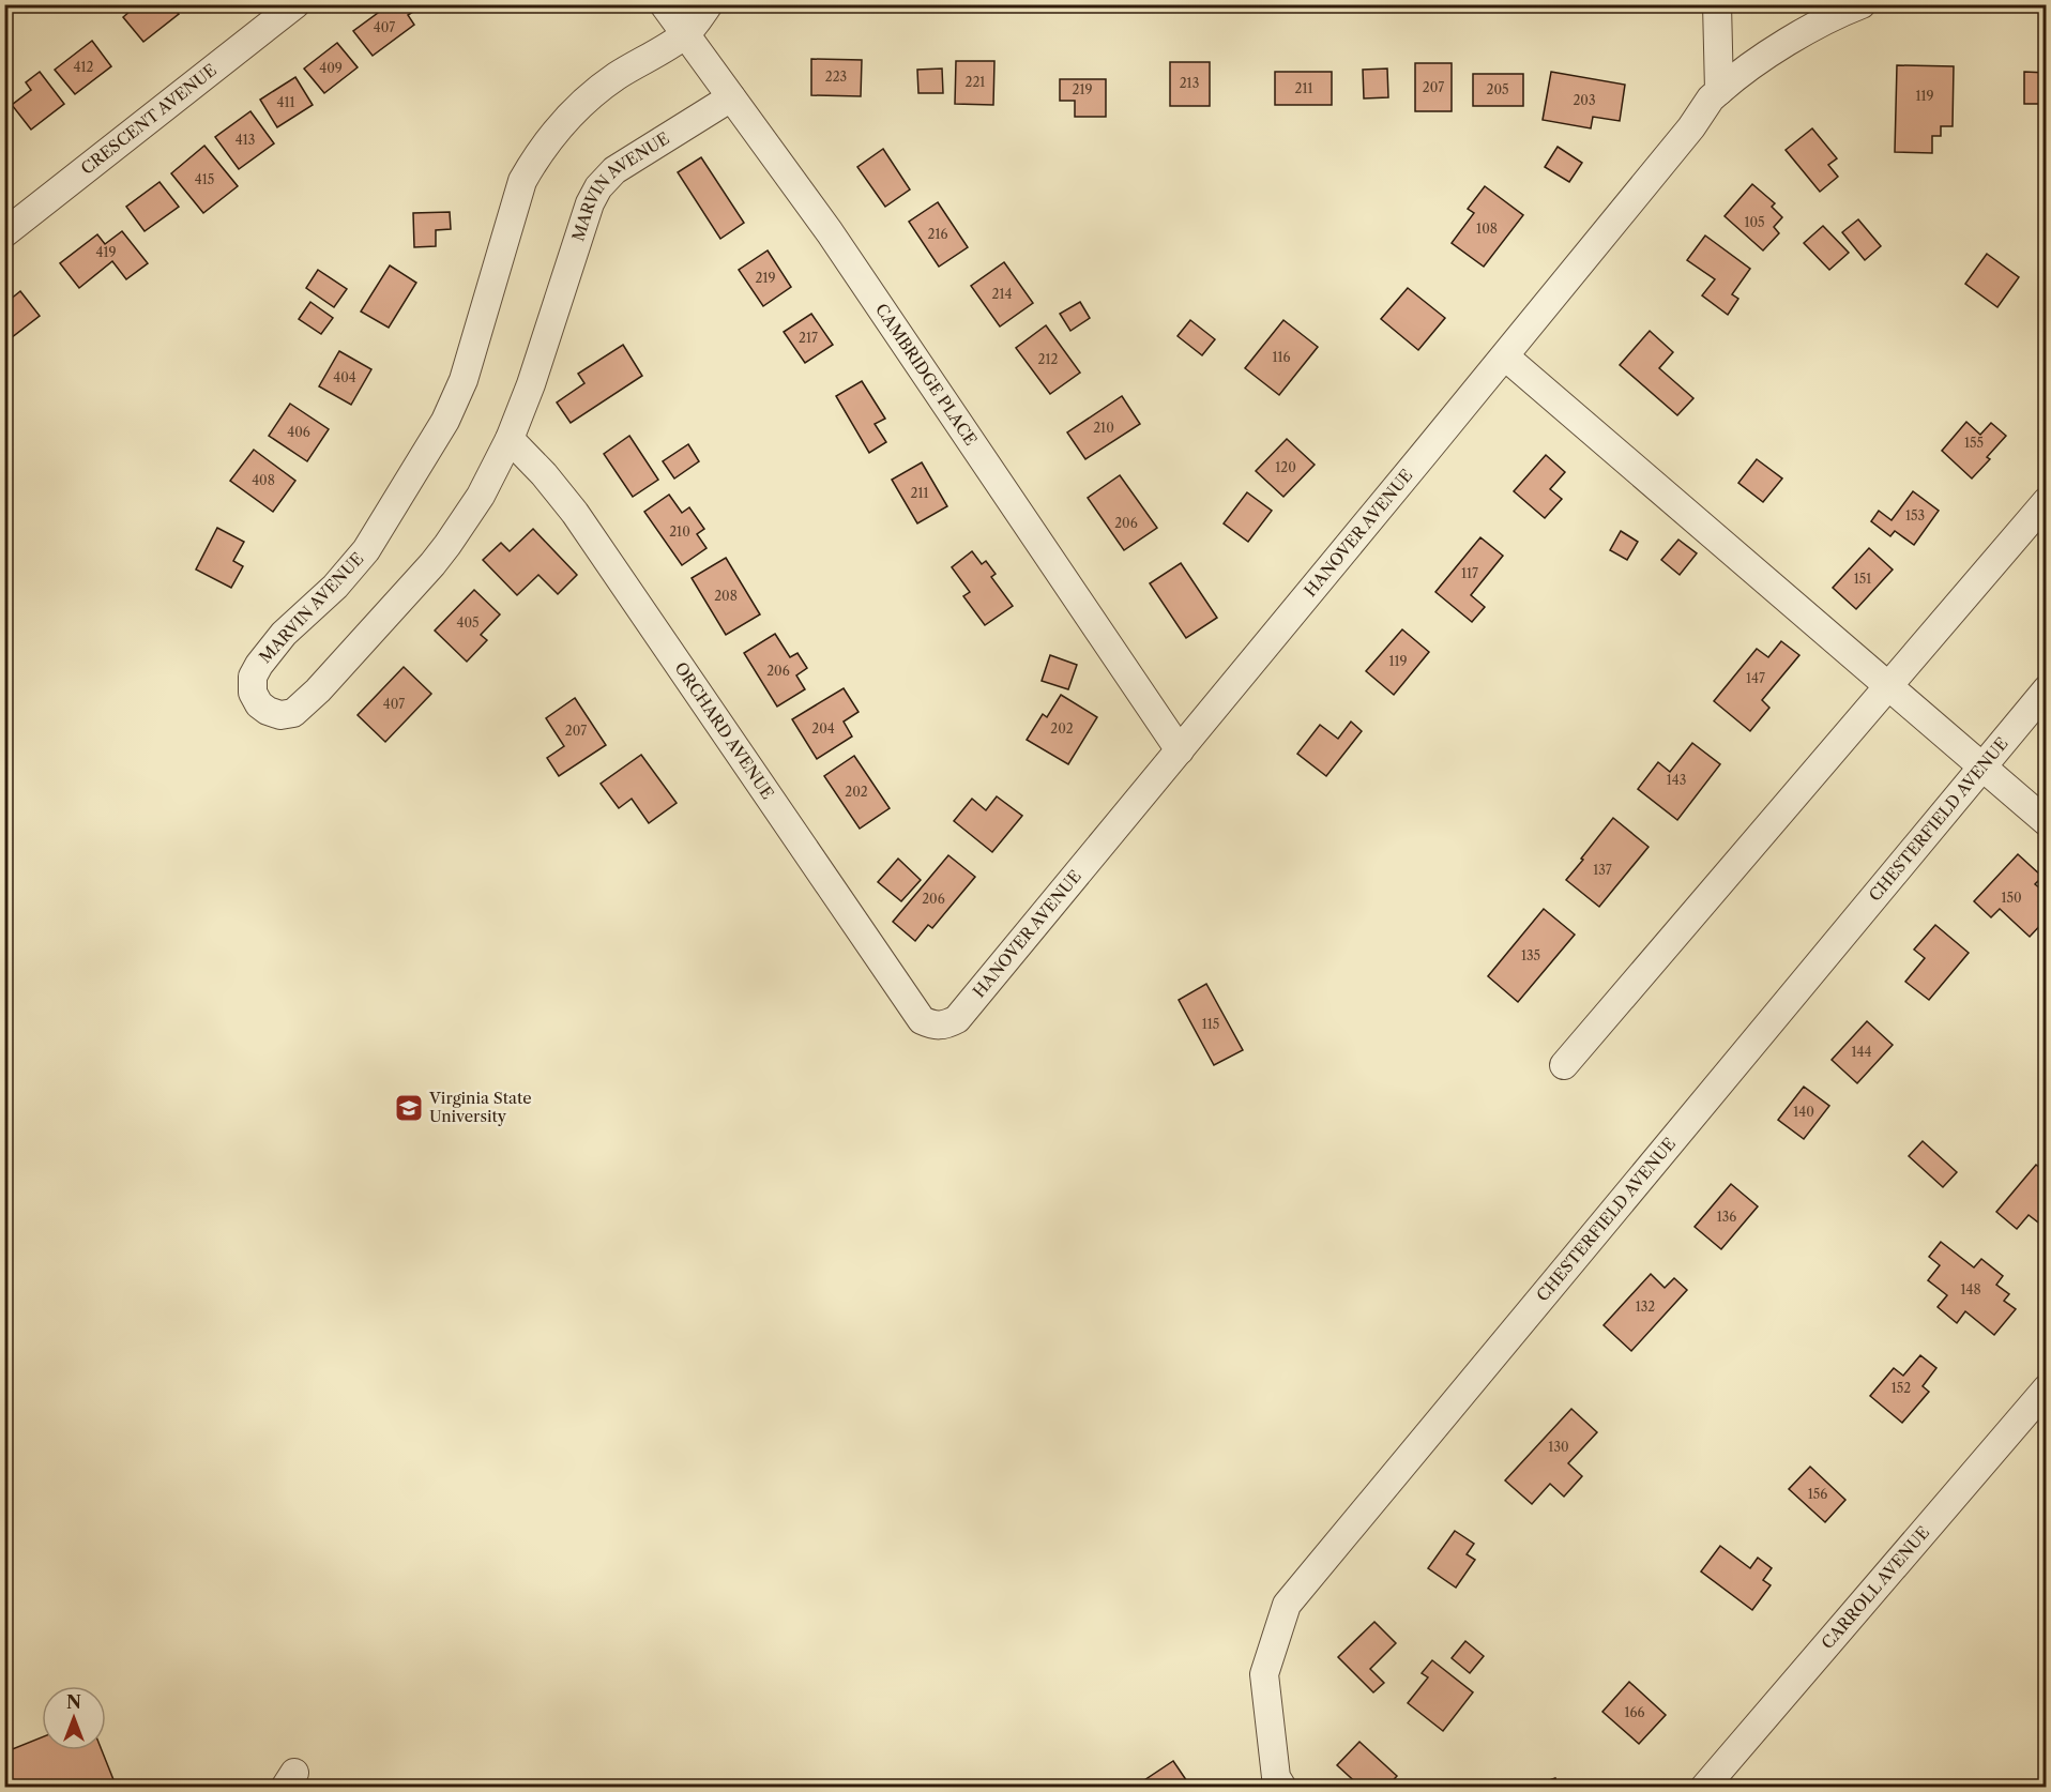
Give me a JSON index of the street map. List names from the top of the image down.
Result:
{
  "streets": {
    "street": [
      "CRESCENT AVENUE",
      "MARVIN AVENUE",
      "CAMBRIDGE PLACE",
      "HANOVER AVENUE",
      "ORCHARD AVENUE",
      "CHESTERFIELD AVENUE",
      "CARROLL AVENUE"
    ]
  },
  "crossings": [
    ["MARVIN AVENUE", "CAMBRIDGE PLACE"],
    ["MARVIN AVENUE", "ORCHARD AVENUE"],
    ["CAMBRIDGE PLACE", "HANOVER AVENUE"],
    ["HANOVER AVENUE", "ORCHARD AVENUE"]
  ],
  "places": {
    "school or university": ["Virginia State University"]
  },
  "house_numbers": [
    "407",
    "412",
    "409",
    "223",
    "221",
    "213",
    "207",
    "211",
    "219",
    "205",
    "119",
    "203",
    "411",
    "413",
    "415",
    "105",
    "108",
    "216",
    "419",
    "219",
    "214",
    "217",
    "116",
    "212",
    "404",
    "210",
    "406",
    "155",
    "120",
    "408",
    "211",
    "153",
    "206",
    "210",
    "117",
    "151",
    "208",
    "405",
    "119",
    "206",
    "147",
    "407",
    "204",
    "202",
    "207",
    "143",
    "202",
    "137",
    "150",
    "206",
    "135",
    "115",
    "144",
    "140",
    "136",
    "148",
    "132",
    "152",
    "130",
    "156",
    "166"
  ],
  "north": "top"
}
